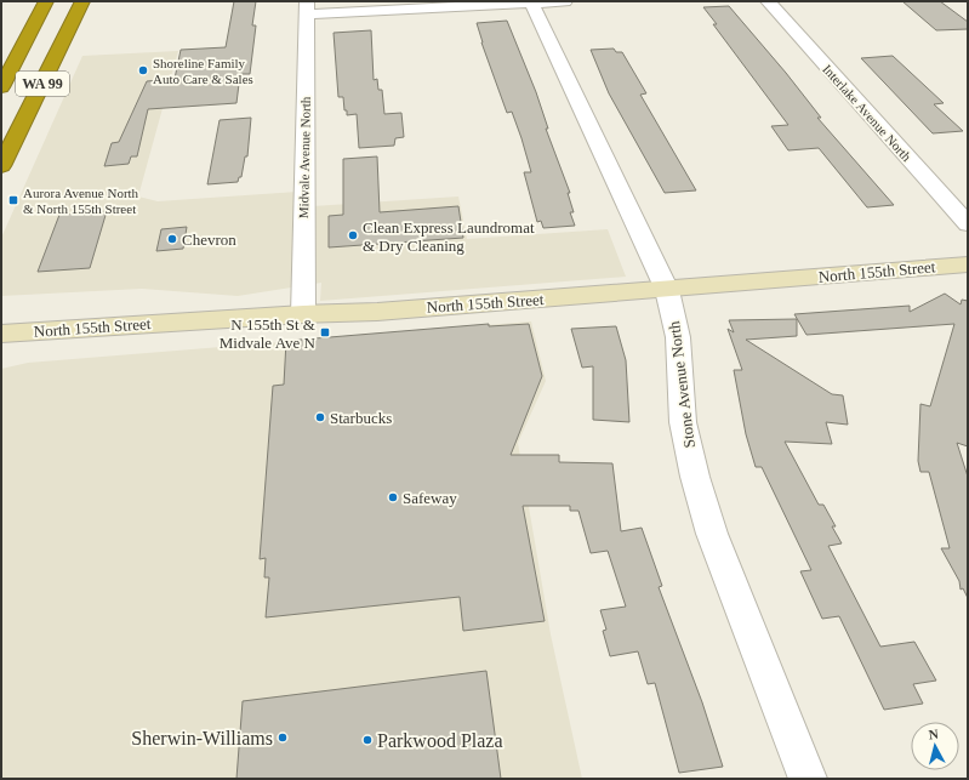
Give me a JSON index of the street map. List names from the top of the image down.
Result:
{
  "streets": {
    "highway": ["WA 99"],
    "street": [
      "Interlake Avenue North",
      "Midvale Avenue North",
      "North 155th Street",
      "Stone Avenue North"
    ]
  },
  "crossings": [
    ["Midvale Avenue North", "North 155th Street"],
    ["North 155th Street", "Stone Avenue North"]
  ],
  "places": {
    "other": [
      "Shoreline Family Auto Care & Sales",
      "Clean Express Laundromat & Dry Cleaning",
      "Chevron",
      "Starbucks",
      "Safeway",
      "Sherwin-Williams",
      "Parkwood Plaza"
    ],
    "transit": ["Aurora Avenue North & North 155th Street", "N 155th St & Midvale Ave N"]
  },
  "north": "top"
}
